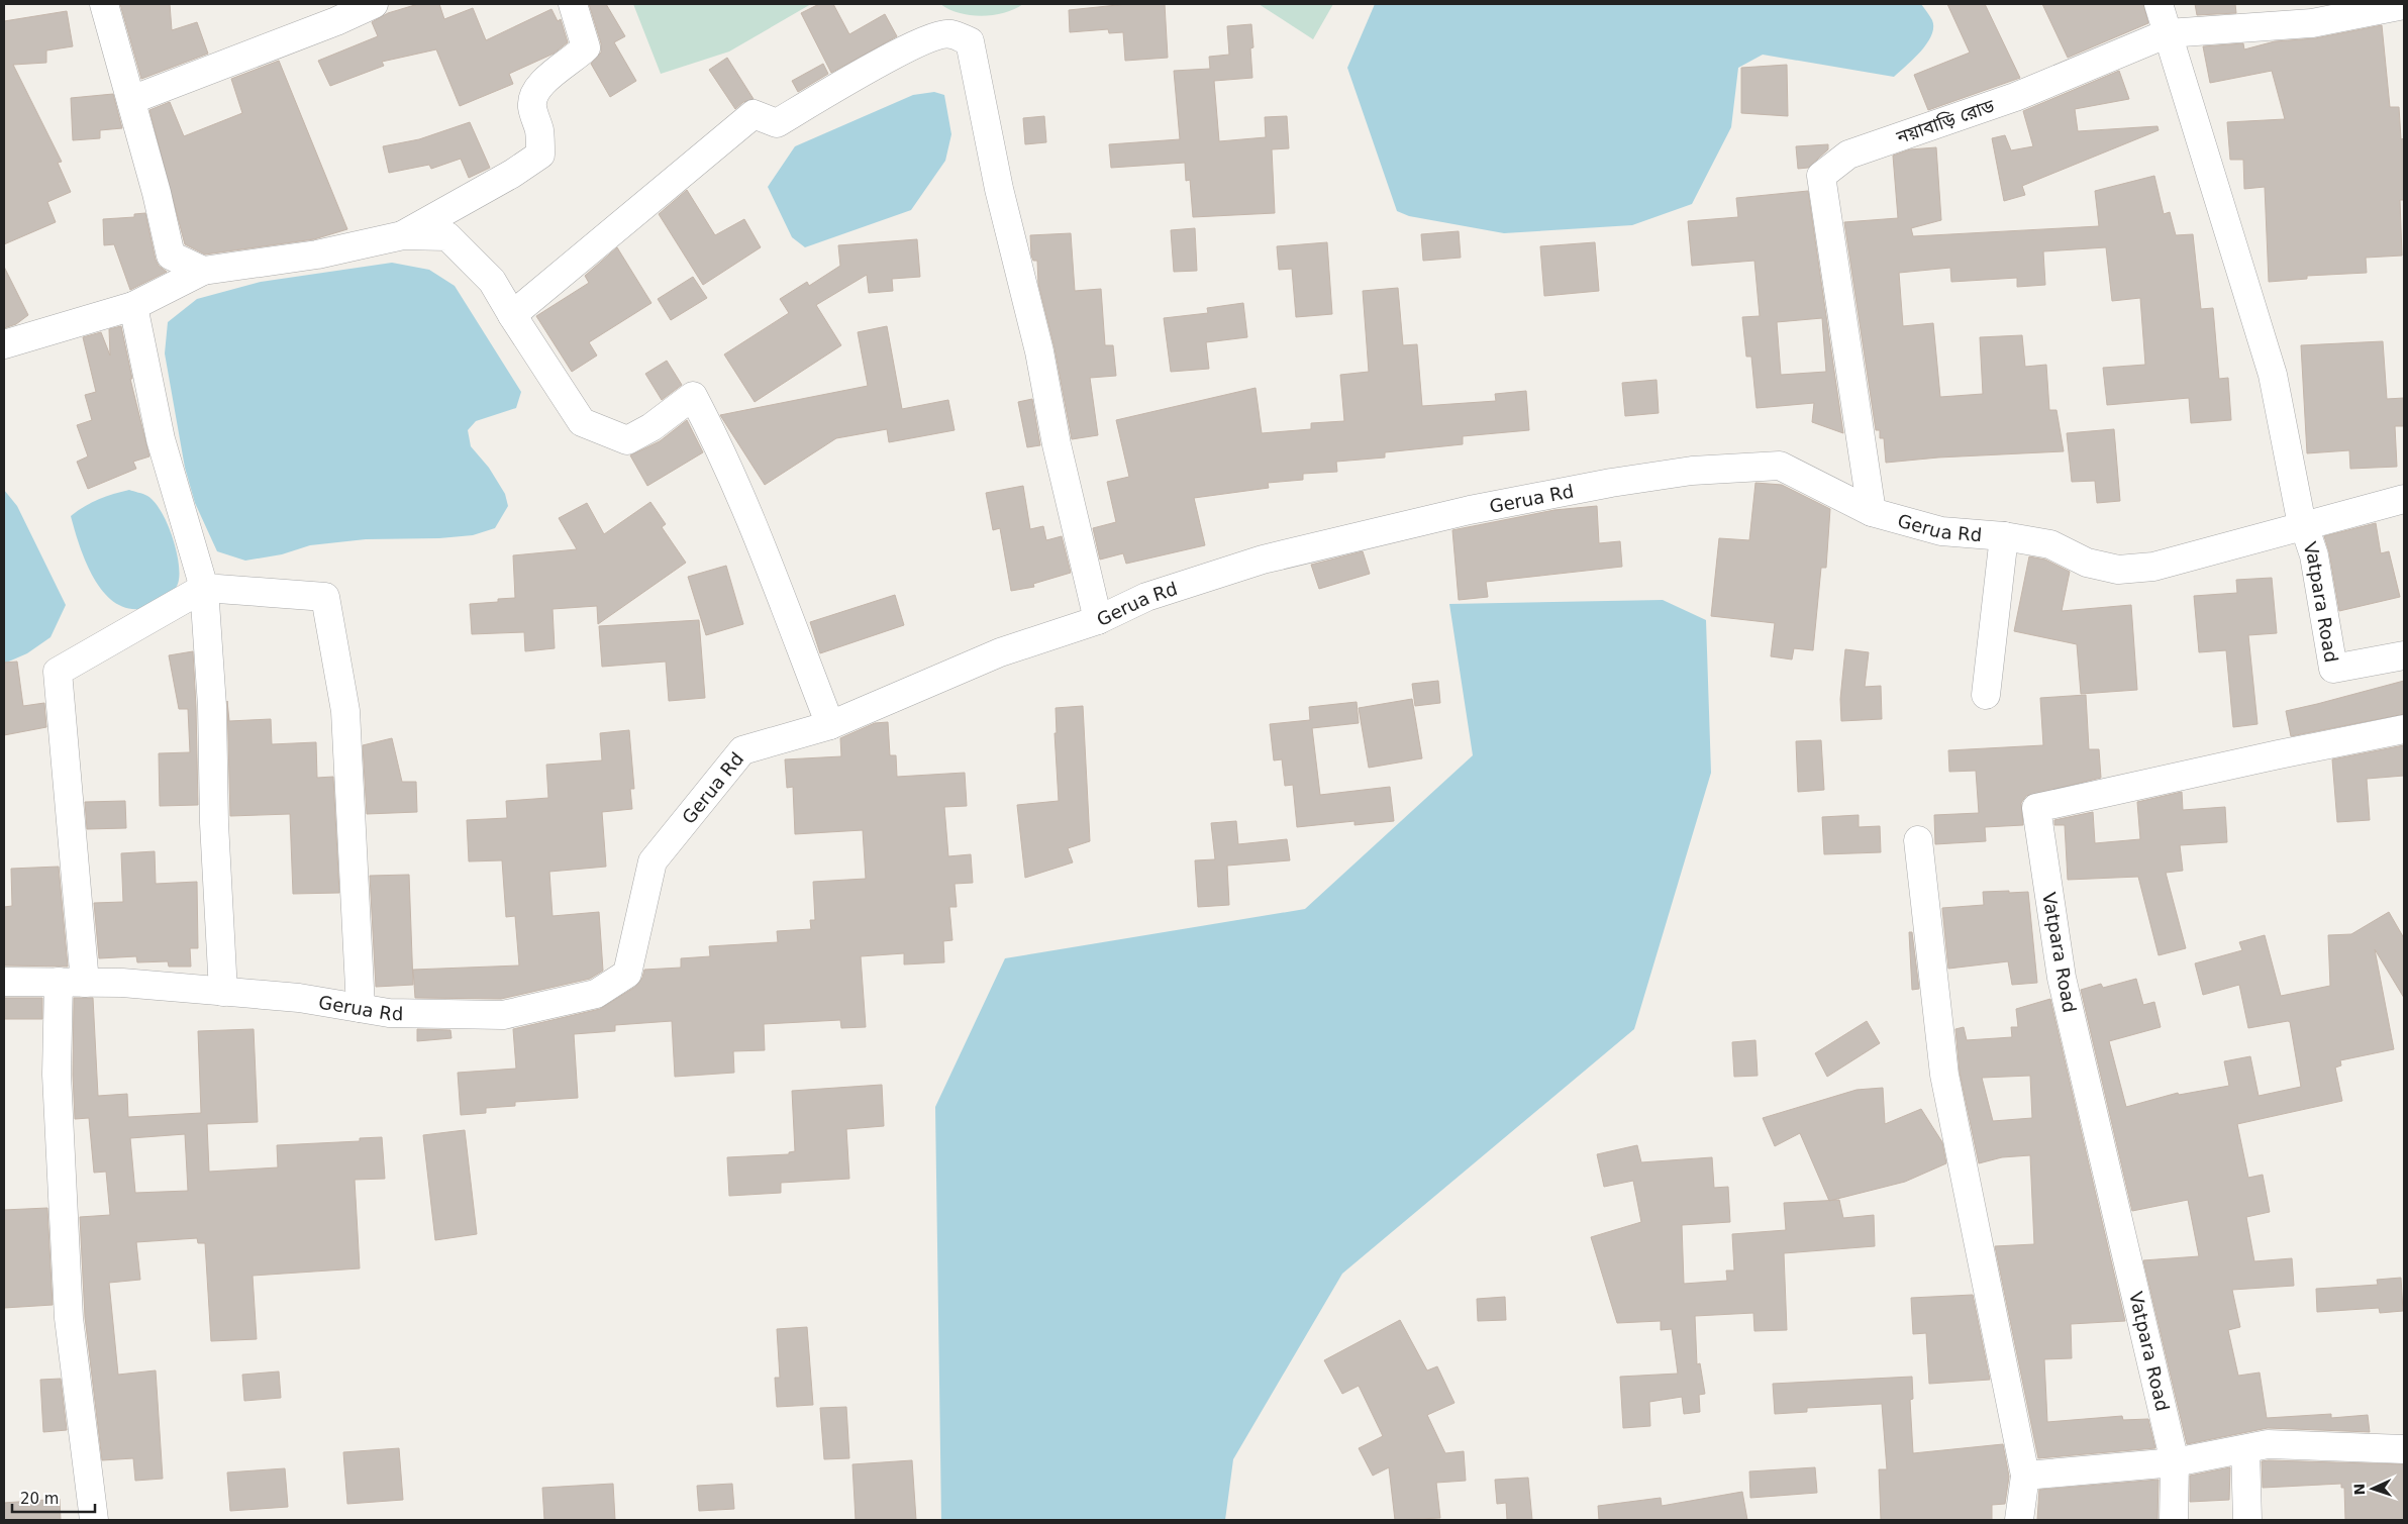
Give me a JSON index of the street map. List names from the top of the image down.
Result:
{
  "streets": {
    "street": ["নয়াবাড়ি রোড", "Gerua Rd", "Vatpara Road"]
  },
  "crossings": [
    ["নয়াবাড়ি রোড", "Gerua Rd"],
    ["Gerua Rd", "Vatpara Road"]
  ],
  "scale_bar": "20 m",
  "north": "left"
}
